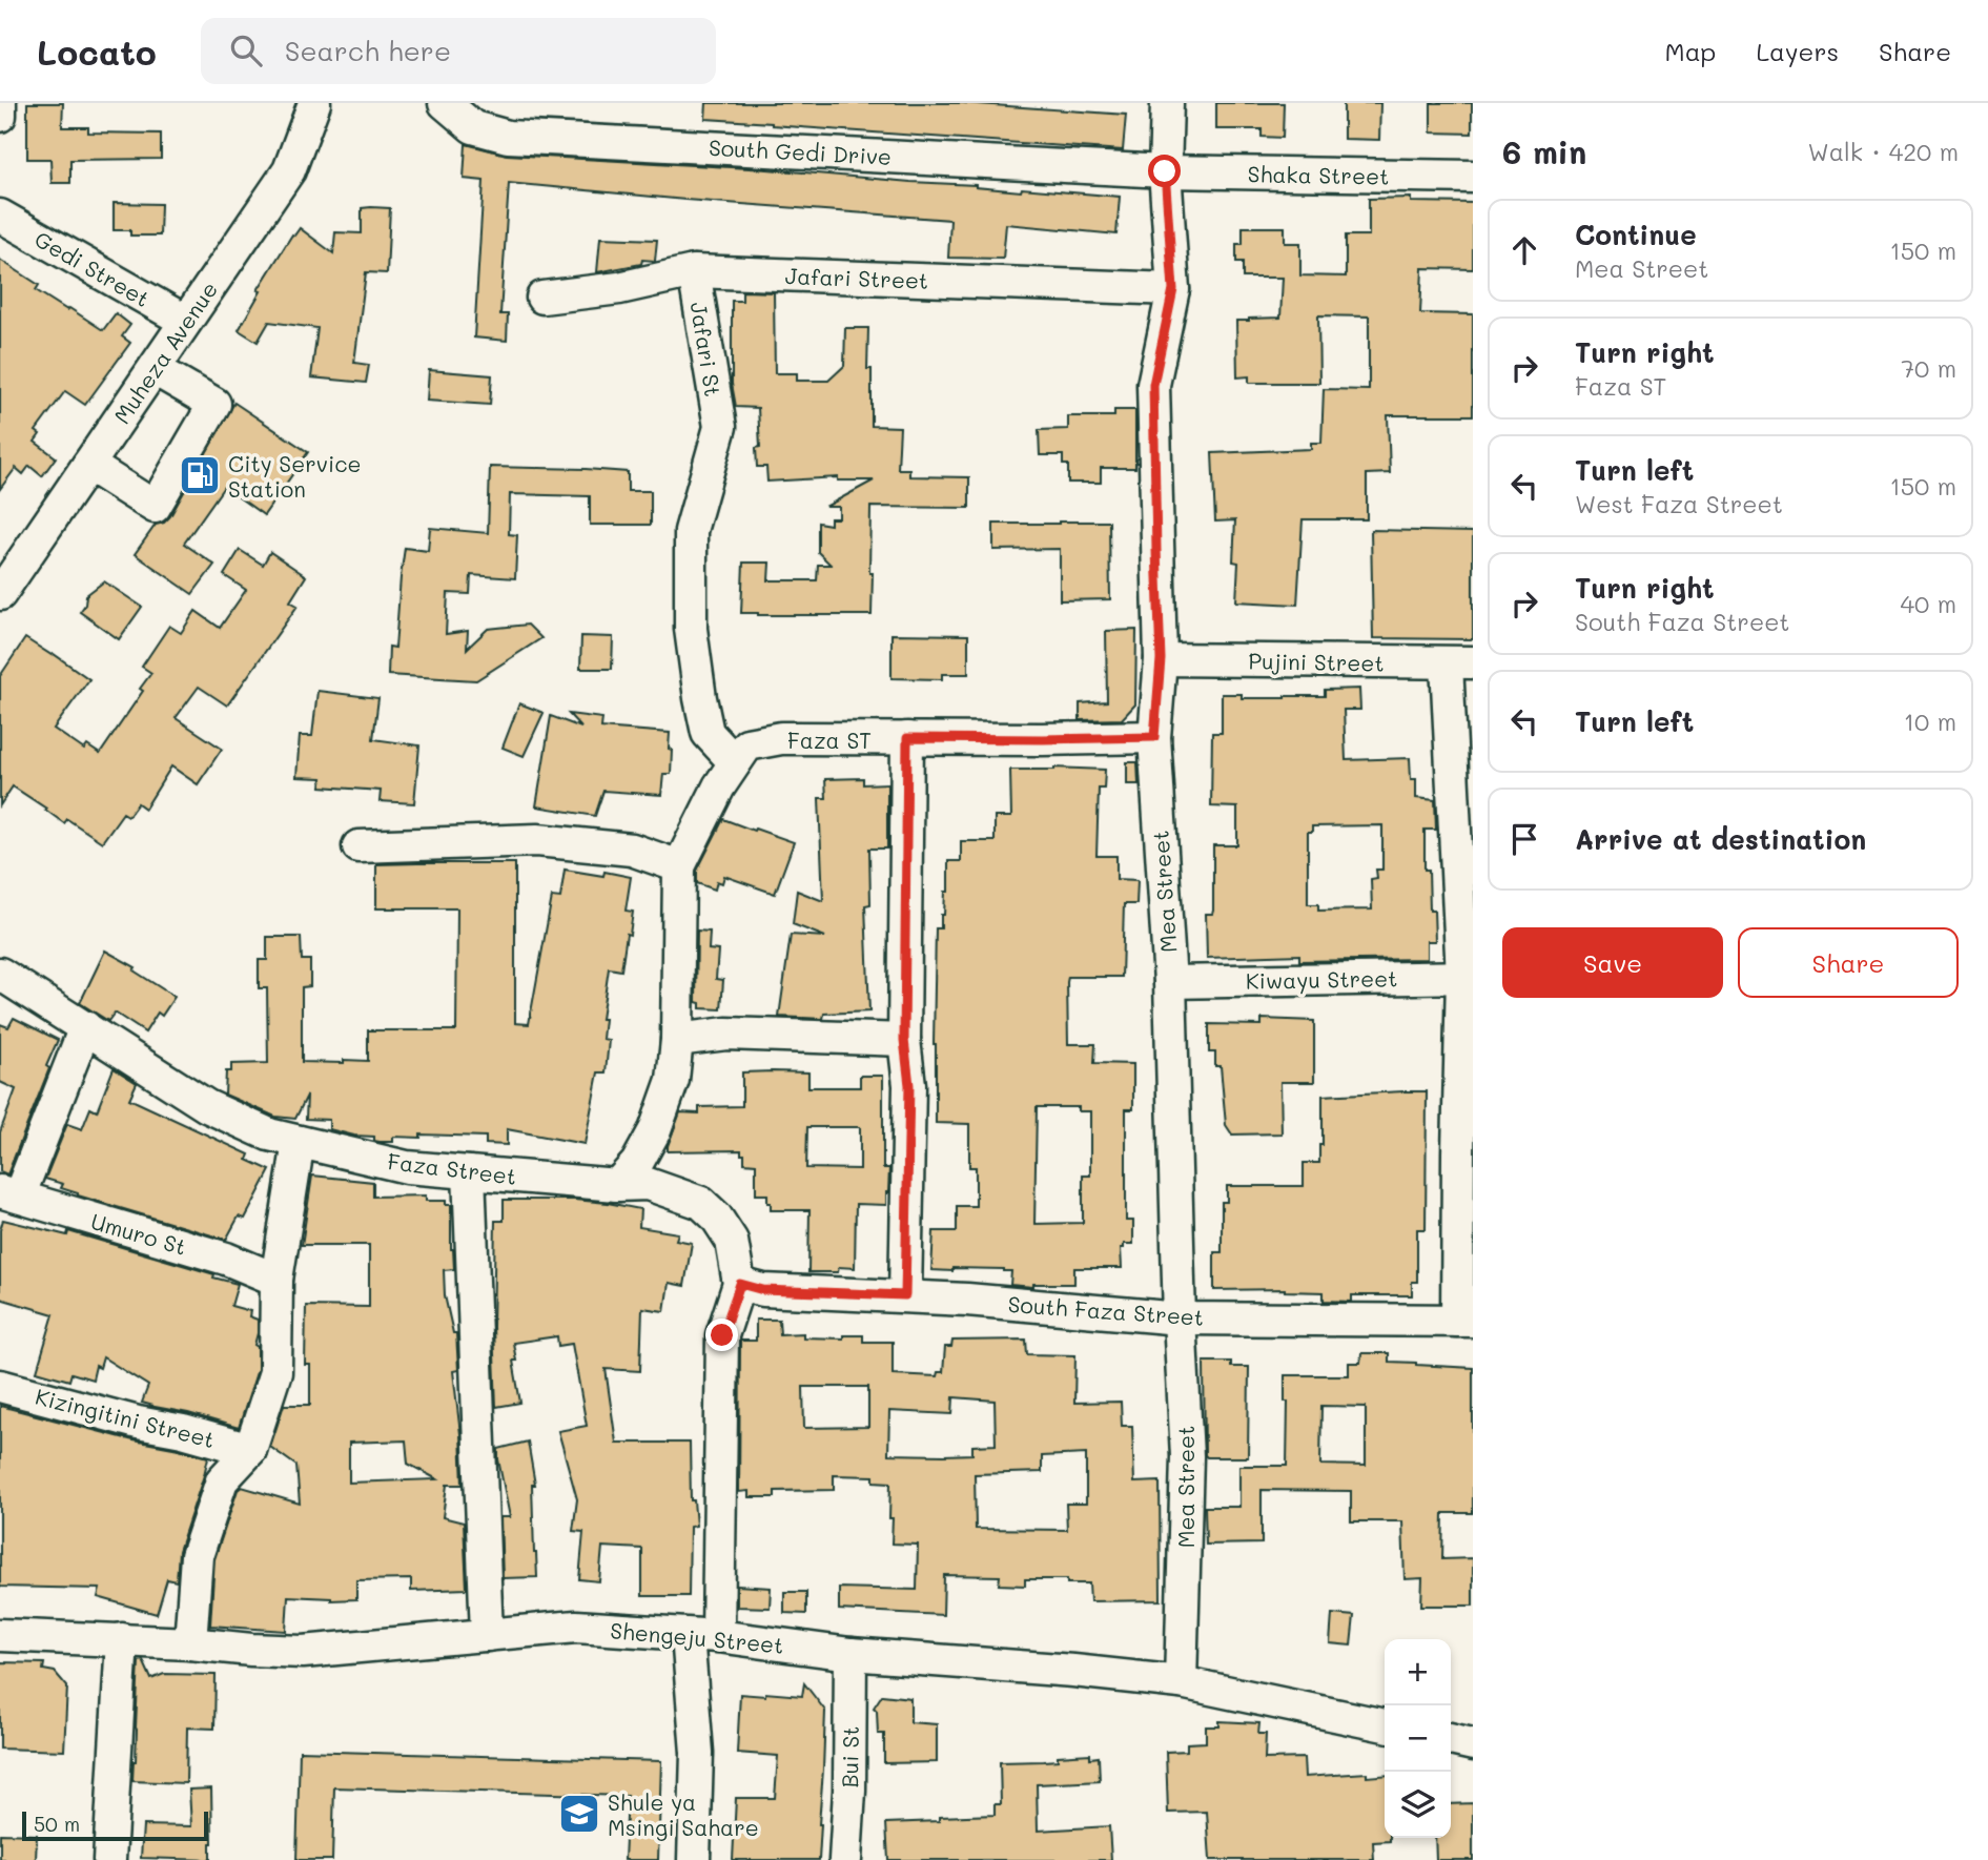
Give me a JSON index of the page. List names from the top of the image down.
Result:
{
  "streets": {
    "street": [
      "South Gedi Drive",
      "Shaka Street",
      "Gedi Street",
      "Jafari Street",
      "Jafari St",
      "Muheza Avenue",
      "Pujini Street",
      "Faza ST",
      "Mea Street",
      "Kiwayu Street",
      "Faza Street",
      "Umuro St",
      "South Faza Street",
      "Kizingitini Street",
      "Shengeju Street",
      "Bui St"
    ]
  },
  "crossings": [
    ["South Gedi Drive", "Shaka Street"],
    ["South Gedi Drive", "Mea Street"],
    ["Shaka Street", "Mea Street"],
    ["Gedi Street", "Muheza Avenue"],
    ["Jafari Street", "Jafari St"],
    ["Jafari Street", "Mea Street"],
    ["Jafari St", "Faza ST"],
    ["Pujini Street", "Mea Street"],
    ["Faza ST", "Mea Street"],
    ["Mea Street", "Kiwayu Street"],
    ["Mea Street", "South Faza Street"],
    ["Mea Street", "Shengeju Street"],
    ["Faza Street", "South Faza Street"],
    ["Shengeju Street", "Bui St"]
  ],
  "places": {
    "fuel station": ["City Service Station"],
    "school or university": ["Shule ya Msingi Sahare"]
  },
  "scale_bar": "50 m",
  "page": {
    "header": "Locato",
    "search": "Search here",
    "nav": ["Map", "Layers", "Share"],
    "heading": ["6 min", "Walk · 420 m"],
    "list": [
      ["Continue", "Mea Street", "150 m"],
      ["Turn right", "Faza ST", "70 m"],
      ["Turn left", "West Faza Street", "150 m"],
      ["Turn right", "South Faza Street", "40 m"],
      ["Turn left", "10 m"],
      "Arrive at destination"
    ],
    "buttons": ["Save", "Share"],
    "map_buttons": ["+", "−"],
    "scale": "50 m"
  }
}
